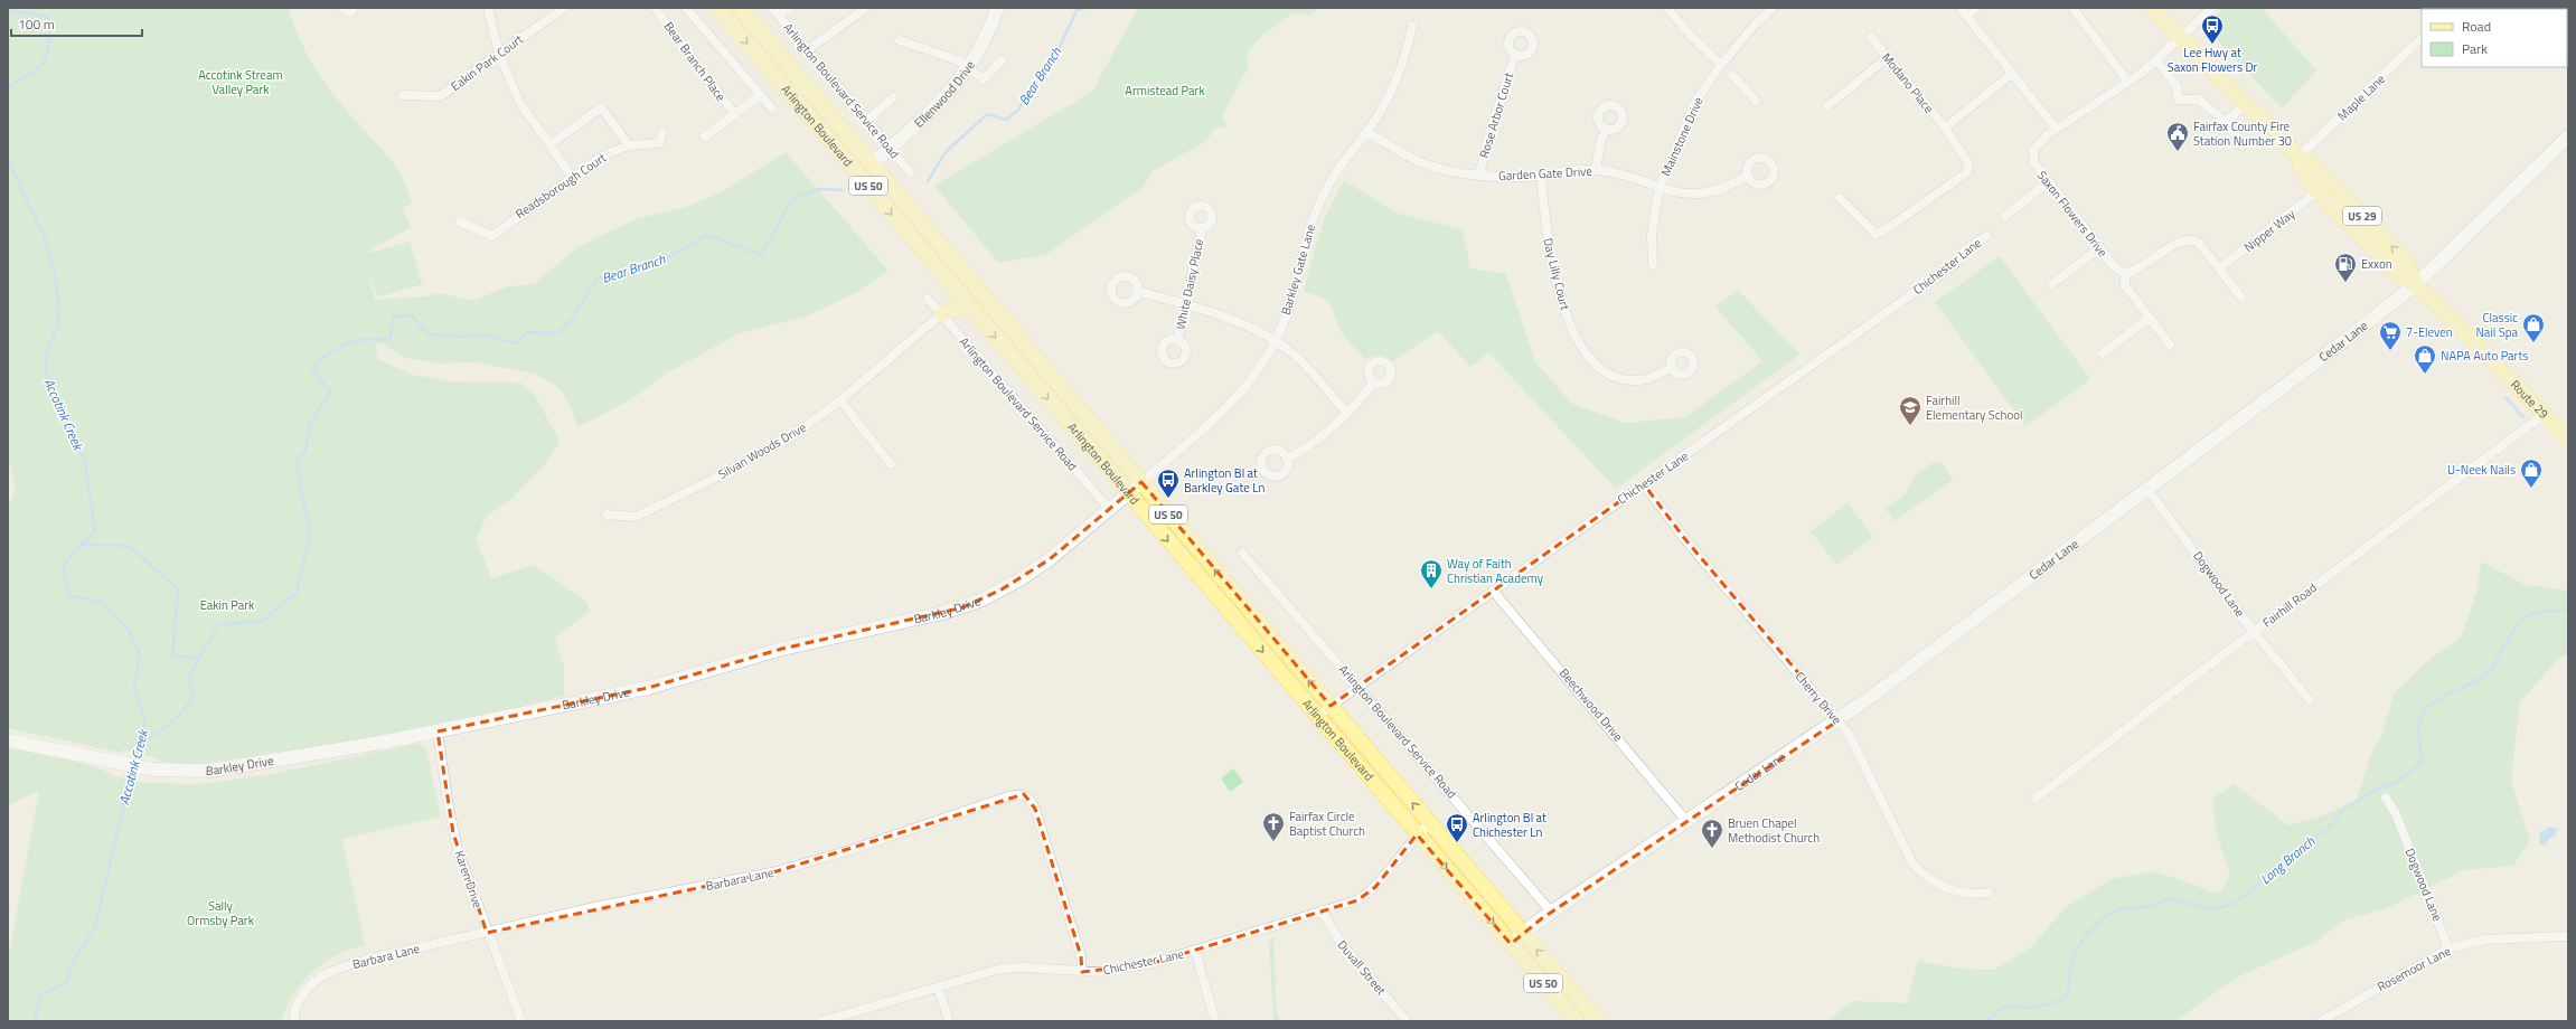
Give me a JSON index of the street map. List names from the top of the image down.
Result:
{
  "streets": {
    "main road": [
      "Arlington Boulevard",
      "US 50",
      "US 29",
      "Route 29"
    ],
    "street": [
      "Bear Branch Place",
      "Eakin Park Court",
      "Modano Place",
      "Arlington Boulevard Service Road",
      "Ellenwood Drive",
      "Maple Lane",
      "Rose Arbor Court",
      "Mainstone Drive",
      "Garden Gate Drive",
      "Readsborough Court",
      "Saxon Flowers Drive",
      "Nipper Way",
      "Chichester Lane",
      "Barkley Gate Lane",
      "Day Lilly Court",
      "White Daisy Place",
      "Cedar Lane",
      "Silvan Woods Drive",
      "Dogwood Lane",
      "Fairhill Road",
      "Barkley Drive",
      "Cherry Drive",
      "Beechwood Drive",
      "Karen Drive",
      "Barbara Lane",
      "Duvall Street",
      "Rosemoor Lane"
    ]
  },
  "crossings": [
    ["Arlington Boulevard Service Road", "Ellenwood Drive"],
    ["Arlington Boulevard Service Road", "Chichester Lane"],
    ["Arlington Boulevard Service Road", "Cedar Lane"],
    ["Arlington Boulevard Service Road", "Silvan Woods Drive"],
    ["Arlington Boulevard Service Road", "Barkley Drive"],
    ["Ellenwood Drive", "Arlington Boulevard"],
    ["Maple Lane", "Route 29"],
    ["Rose Arbor Court", "Garden Gate Drive"],
    ["Arlington Boulevard", "Chichester Lane"],
    ["Arlington Boulevard", "Barkley Gate Lane"],
    ["Arlington Boulevard", "Cedar Lane"],
    ["Arlington Boulevard", "Barkley Drive"],
    ["Mainstone Drive", "Garden Gate Drive"],
    ["Garden Gate Drive", "Barkley Gate Lane"],
    ["Garden Gate Drive", "Day Lilly Court"],
    ["Saxon Flowers Drive", "Route 29"],
    ["Nipper Way", "Route 29"],
    ["Chichester Lane", "Cherry Drive"],
    ["Chichester Lane", "Beechwood Drive"],
    ["Chichester Lane", "Barbara Lane"],
    ["Chichester Lane", "Duvall Street"],
    ["Barkley Gate Lane", "Barkley Drive"],
    ["Cedar Lane", "Route 29"],
    ["Cedar Lane", "Dogwood Lane"],
    ["Cedar Lane", "Cherry Drive"],
    ["Cedar Lane", "Beechwood Drive"],
    ["Route 29", "Fairhill Road"],
    ["Dogwood Lane", "Fairhill Road"],
    ["Dogwood Lane", "Rosemoor Lane"],
    ["Barkley Drive", "Karen Drive"],
    ["Karen Drive", "Barbara Lane"]
  ],
  "water": ["Bear Branch", "Accotink Creek", "Long Branch"],
  "parks": [
    "Accotink Stream Valley Park",
    "Armistead Park",
    "Eakin Park",
    "Sally Ormsby Park"
  ],
  "places": {
    "bus stop": ["Lee Hwy at Saxon Flowers Dr", "Arlington Bl at Barkley Gate Ln", "Arlington Bl at Chichester Ln"],
    "public building": ["Fairfax County Fire Station Number 30"],
    "fuel station": ["Exxon"],
    "shop": ["Classic Nail Spa", "NAPA Auto Parts", "U-Neek Nails"],
    "supermarket": ["7-Eleven"],
    "school or university": ["Fairhill Elementary School"],
    "building": ["Way of Faith Christian Academy"],
    "church": ["Fairfax Circle Baptist Church", "Bruen Chapel Methodist Church"]
  },
  "legend": ["Road", "Park"],
  "scale_bar": "100 m"
}
